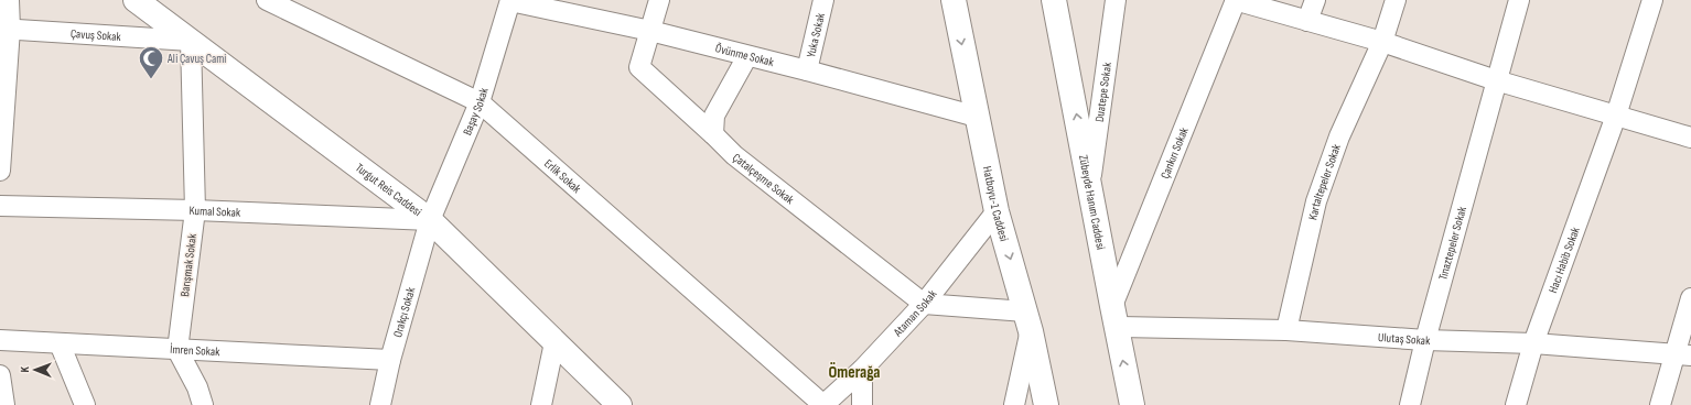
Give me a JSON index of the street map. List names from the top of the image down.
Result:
{
  "streets": {
    "main road": ["Turgut Reis Caddesi", "Zübeyde Hanım Caddesi", "Hatboyu-1 Caddesi"],
    "street": [
      "Çavuş Sokak",
      "Yuka Sokak",
      "Övünme Sokak",
      "Duatepe Sokak",
      "Başay Sokak",
      "Çankırı Sokak",
      "Erlik Sokak",
      "Çatalçeşme Sokak",
      "Kartaltepeler Sokak",
      "Kumal Sokak",
      "Tınaztepeler Sokak",
      "Hacı Habib Sokak",
      "Barışmak Sokak",
      "Ataman Sokak",
      "Orakçı Sokak",
      "Ulutaş Sokak",
      "İmren Sokak"
    ]
  },
  "crossings": [
    ["Çavuş Sokak", "Turgut Reis Caddesi"],
    ["Çavuş Sokak", "Barışmak Sokak"],
    ["Yuka Sokak", "Övünme Sokak"],
    ["Övünme Sokak", "Başay Sokak"],
    ["Övünme Sokak", "Çatalçeşme Sokak"],
    ["Övünme Sokak", "Hatboyu-1 Caddesi"],
    ["Duatepe Sokak", "Zübeyde Hanım Caddesi"],
    ["Başay Sokak", "Erlik Sokak"],
    ["Başay Sokak", "Turgut Reis Caddesi"],
    ["Başay Sokak", "Kumal Sokak"],
    ["Başay Sokak", "Orakçı Sokak"],
    ["Çankırı Sokak", "Zübeyde Hanım Caddesi"],
    ["Çankırı Sokak", "Ulutaş Sokak"],
    ["Erlik Sokak", "Ataman Sokak"],
    ["Çatalçeşme Sokak", "Ataman Sokak"],
    ["Kartaltepeler Sokak", "Ulutaş Sokak"],
    ["Turgut Reis Caddesi", "Kumal Sokak"],
    ["Turgut Reis Caddesi", "Barışmak Sokak"],
    ["Turgut Reis Caddesi", "Orakçı Sokak"],
    ["Zübeyde Hanım Caddesi", "Ulutaş Sokak"],
    ["Hatboyu-1 Caddesi", "Ataman Sokak"],
    ["Kumal Sokak", "Barışmak Sokak"],
    ["Kumal Sokak", "Orakçı Sokak"],
    ["Tınaztepeler Sokak", "Ulutaş Sokak"],
    ["Hacı Habib Sokak", "Ulutaş Sokak"],
    ["Barışmak Sokak", "İmren Sokak"],
    ["Orakçı Sokak", "İmren Sokak"]
  ],
  "one_way": ["Zübeyde Hanım Caddesi", "Hatboyu-1 Caddesi"],
  "districts": ["Ömerağa"],
  "places": {
    "mosque": ["Ali Çavuş Cami"]
  },
  "north": "left"
}
